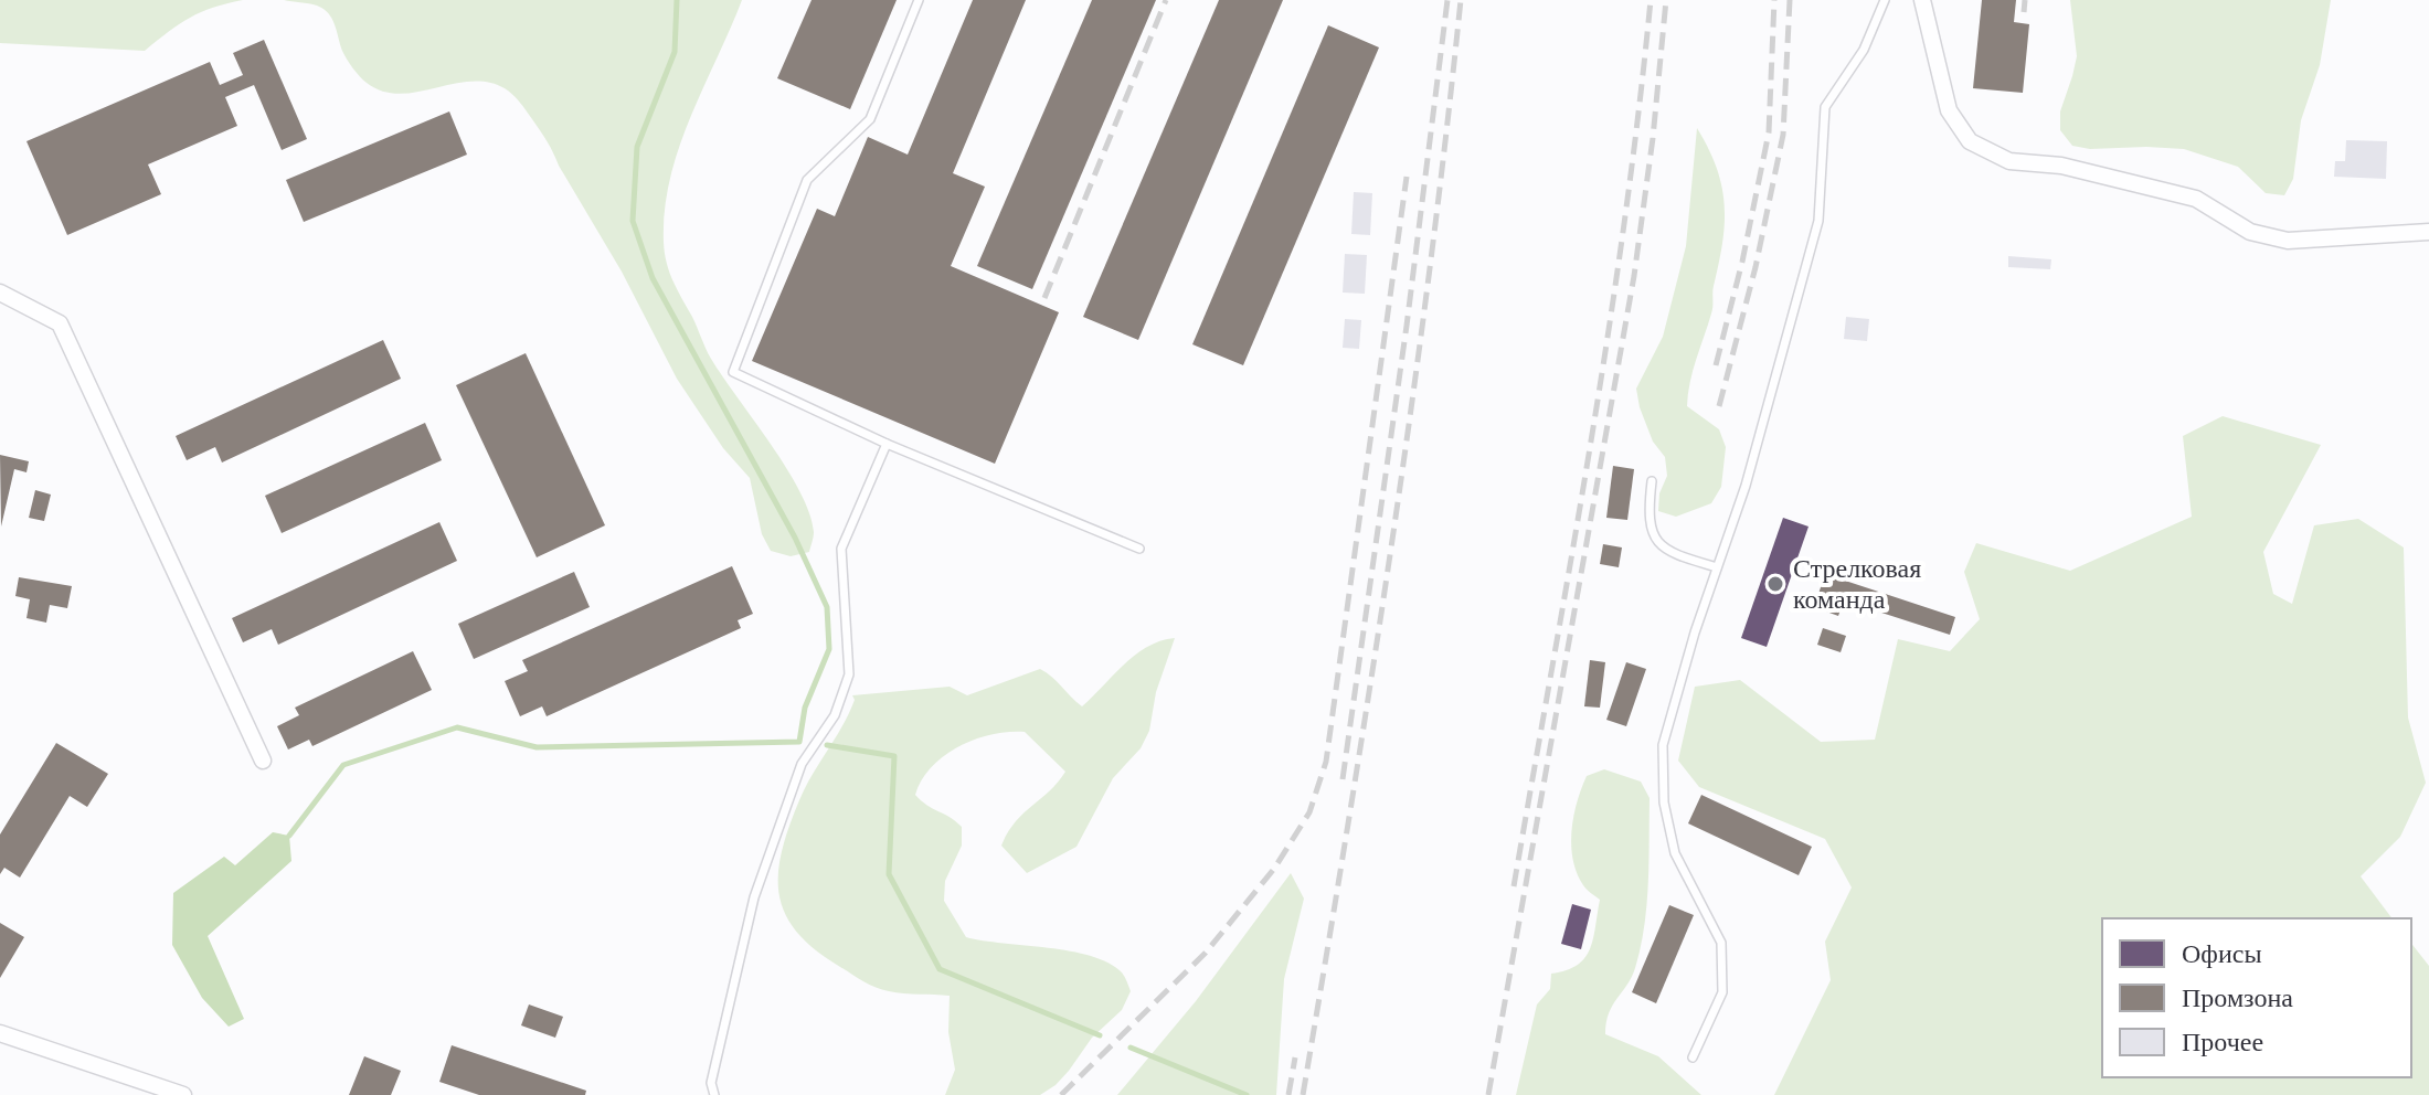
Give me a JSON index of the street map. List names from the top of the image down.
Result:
{
  "places": ["Стрелковая команда"],
  "legend": ["Офисы", "Промзона", "Прочее"]
}
